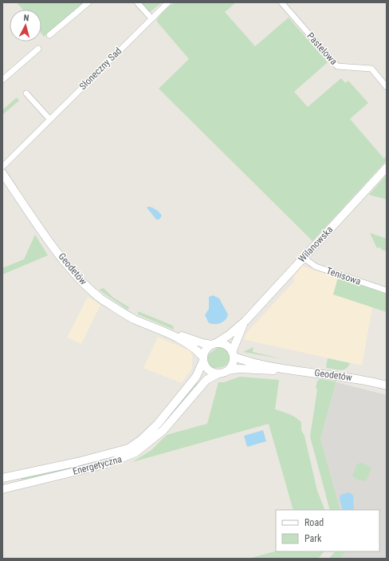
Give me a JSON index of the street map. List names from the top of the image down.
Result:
{
  "streets": {
    "street": [
      "Pastelowa",
      "Słoneczny Sad",
      "Wilanowska",
      "Geodetów",
      "Tenisowa",
      "Energetyczna"
    ]
  },
  "crossings": [
    ["Wilanowska", "Geodetów"],
    ["Wilanowska", "Tenisowa"],
    ["Wilanowska", "Energetyczna"],
    ["Geodetów", "Energetyczna"]
  ],
  "legend": ["Road", "Park"],
  "north": "top"
}
